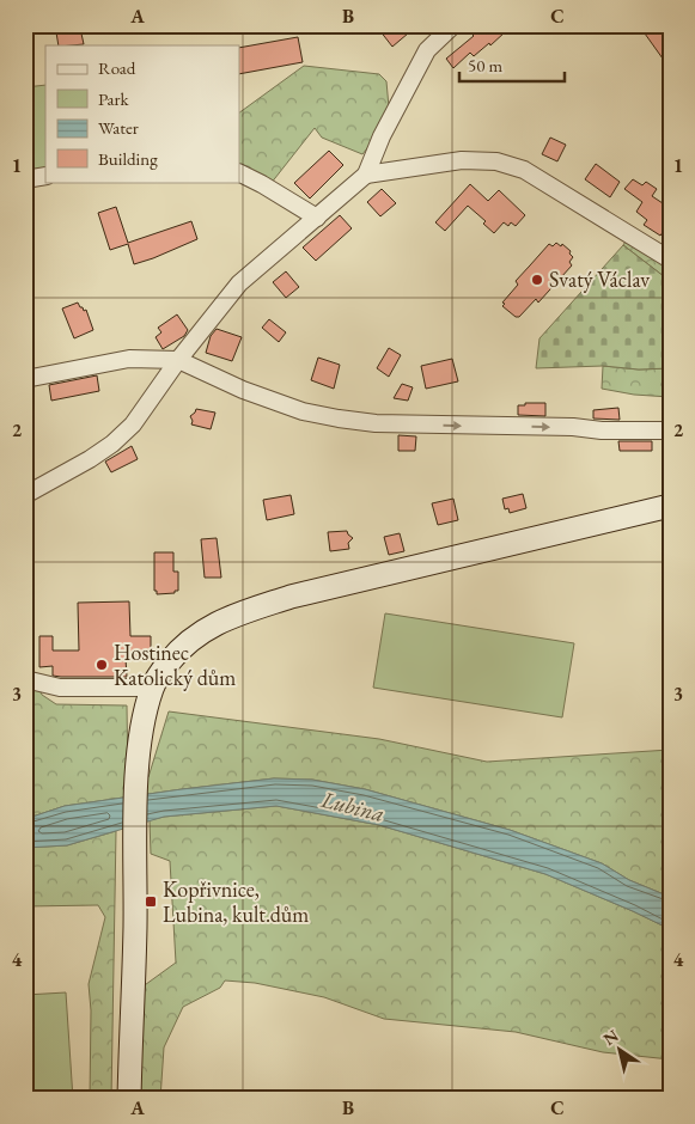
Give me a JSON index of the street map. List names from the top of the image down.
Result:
{
  "water": ["Lubina"],
  "places": {
    "other": ["Svatý Václav", "Hostinec Katolický dům"],
    "transit": ["Kopřivnice, Lubina, kult.dům"]
  },
  "legend": [
    "Road",
    "Park",
    "Water",
    "Building"
  ],
  "scale_bar": "50 m",
  "north": "top left",
  "grid": {
    "columns": ["A", "B", "C"],
    "rows": [
      "1",
      "2",
      "3",
      "4"
    ]
  }
}
